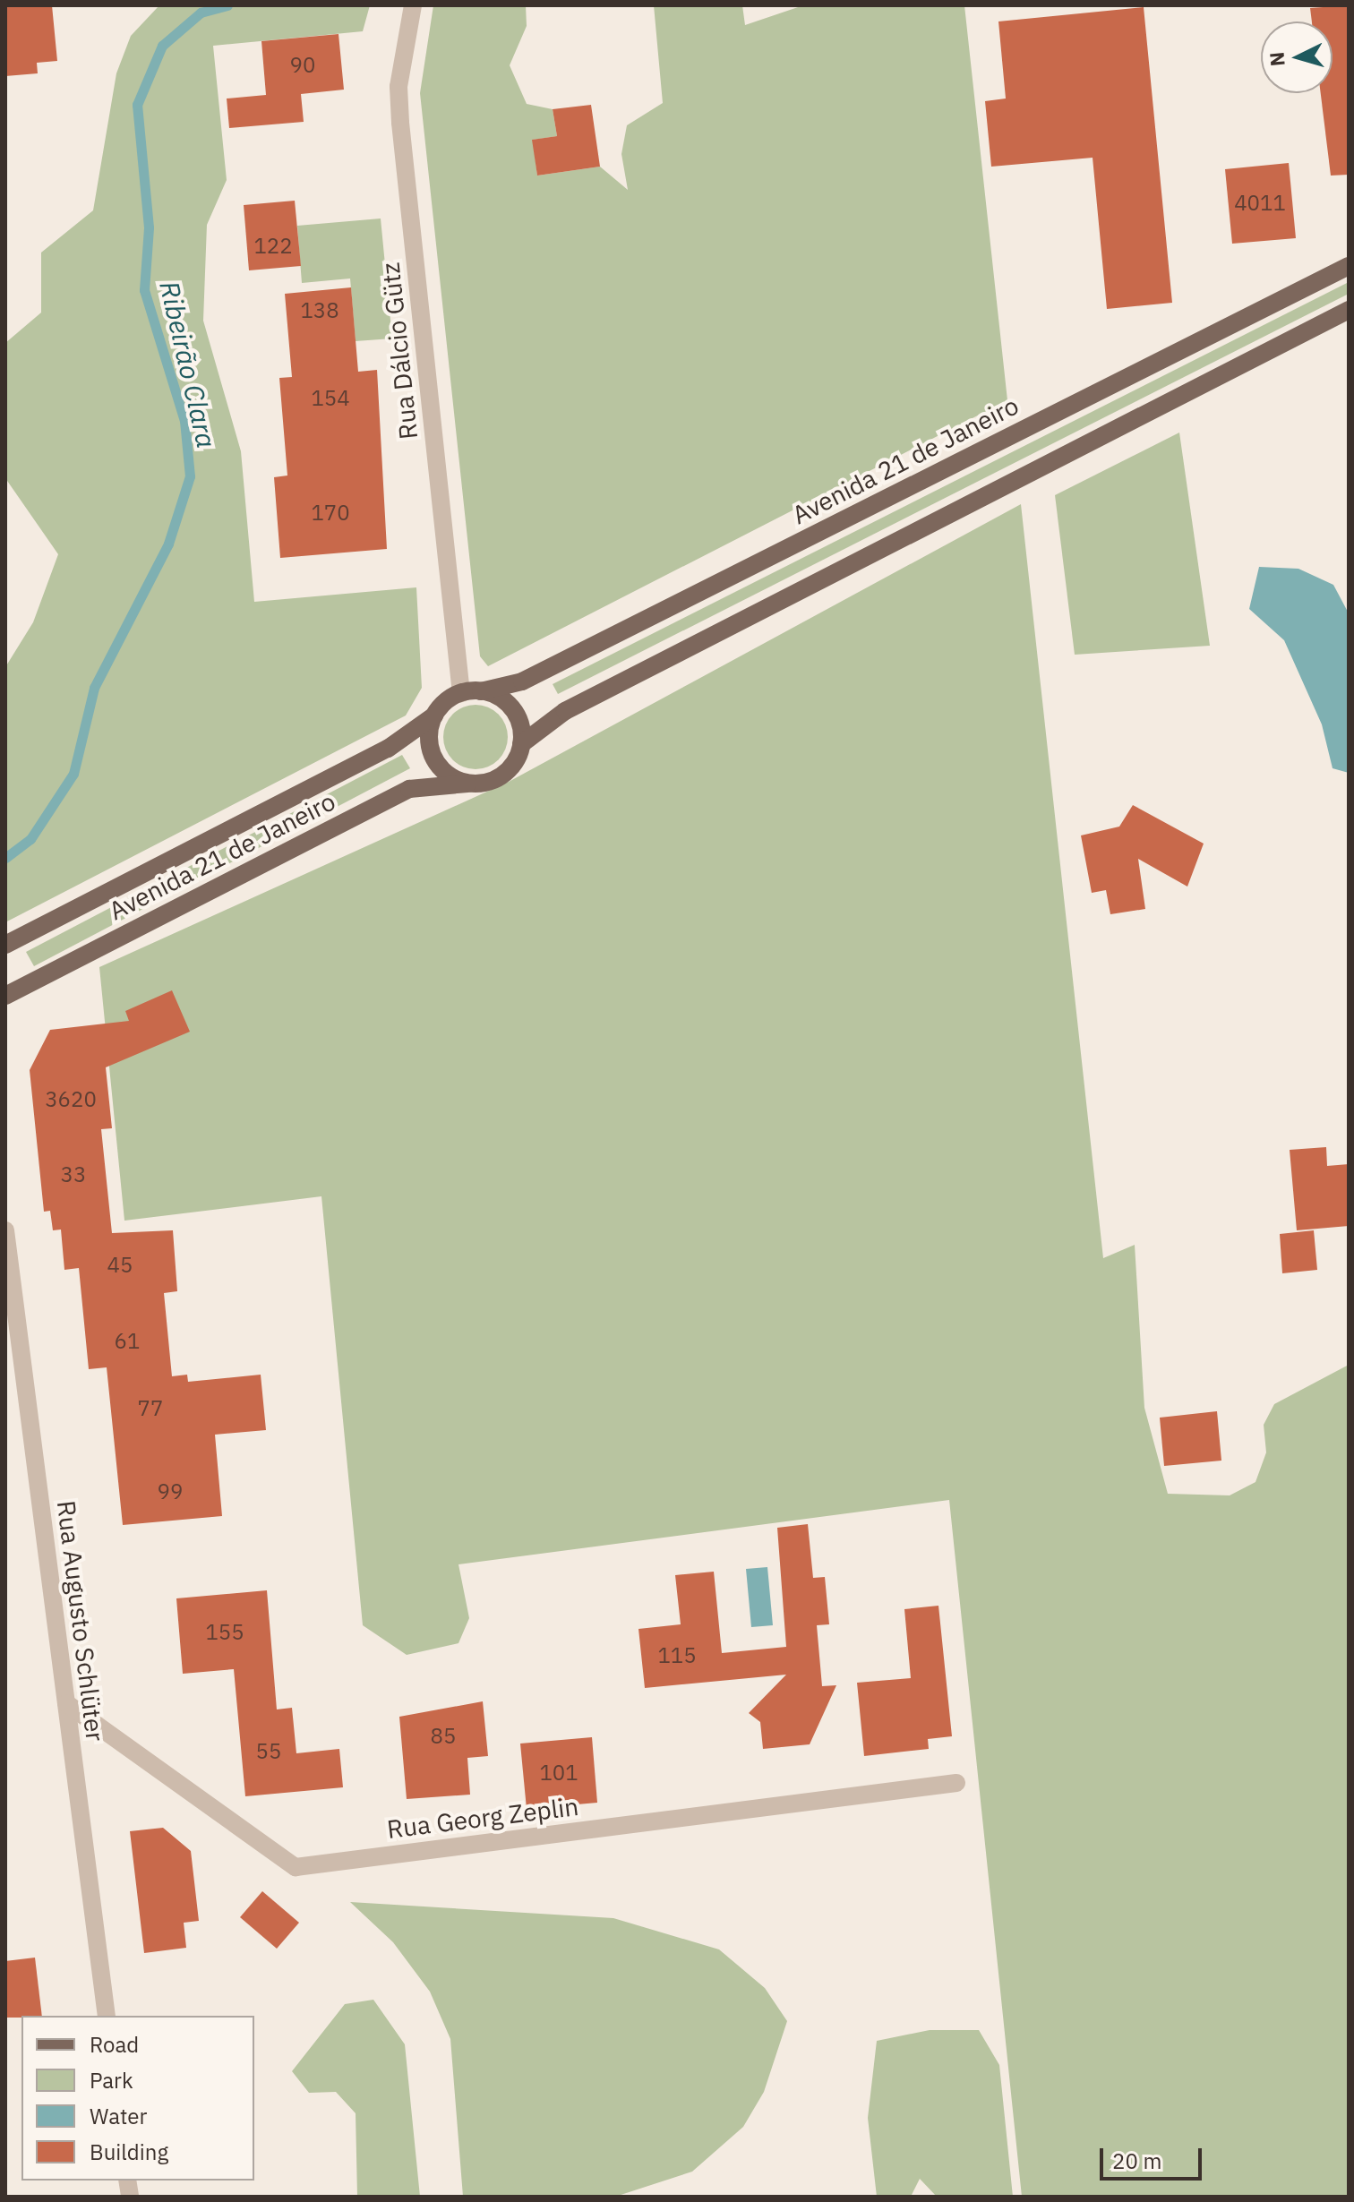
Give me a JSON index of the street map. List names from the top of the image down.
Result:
{
  "streets": {
    "main road": ["Avenida 21 de Janeiro"],
    "street": ["Rua Dálcio Gütz", "Rua Augusto Schlüter", "Rua Georg Zeplin"]
  },
  "crossings": [
    ["Rua Dálcio Gütz", "Avenida 21 de Janeiro"],
    ["Rua Augusto Schlüter", "Rua Georg Zeplin"]
  ],
  "water": ["Ribeirão Clara"],
  "house_numbers": [
    "90",
    "4011",
    "122",
    "138",
    "154",
    "170",
    "3620",
    "33",
    "45",
    "61",
    "77",
    "99",
    "155",
    "115",
    "85",
    "55",
    "101"
  ],
  "legend": [
    "Road",
    "Park",
    "Water",
    "Building"
  ],
  "scale_bar": "20 m",
  "north": "left"
}
